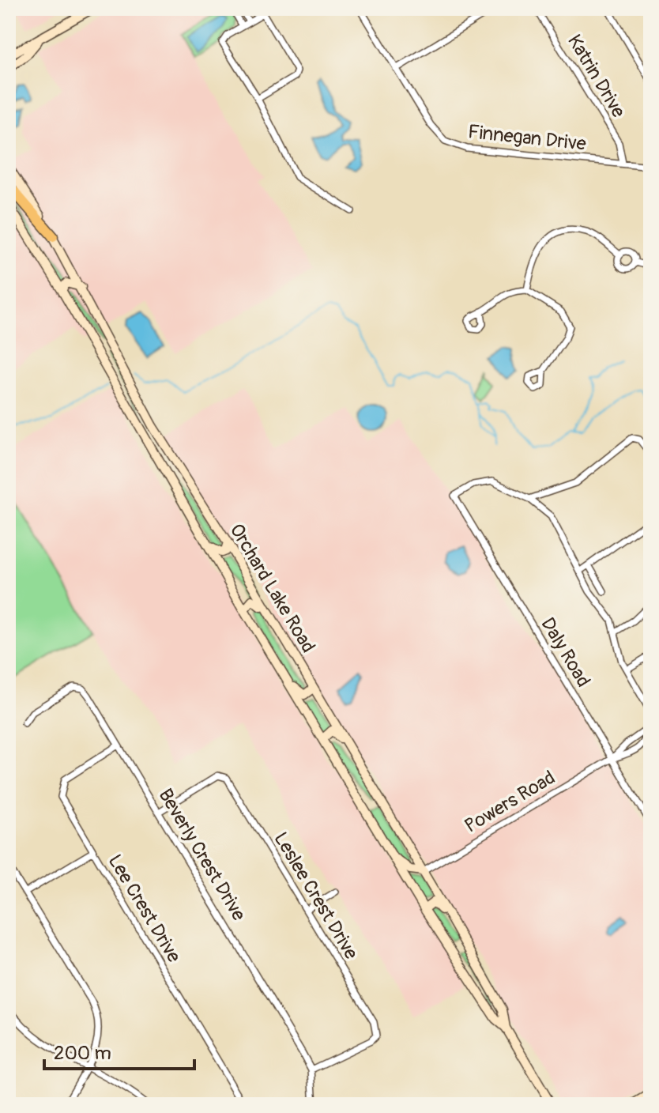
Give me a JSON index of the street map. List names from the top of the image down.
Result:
{
  "streets": {
    "main road": ["Orchard Lake Road"],
    "street": [
      "Katrin Drive",
      "Finnegan Drive",
      "Daly Road",
      "Powers Road",
      "Beverly Crest Drive",
      "Leslee Crest Drive",
      "Lee Crest Drive"
    ]
  },
  "crossings": [
    ["Katrin Drive", "Finnegan Drive"],
    ["Orchard Lake Road", "Powers Road"],
    ["Daly Road", "Powers Road"],
    ["Beverly Crest Drive", "Leslee Crest Drive"],
    ["Beverly Crest Drive", "Lee Crest Drive"]
  ],
  "scale_bar": "200 m"
}
